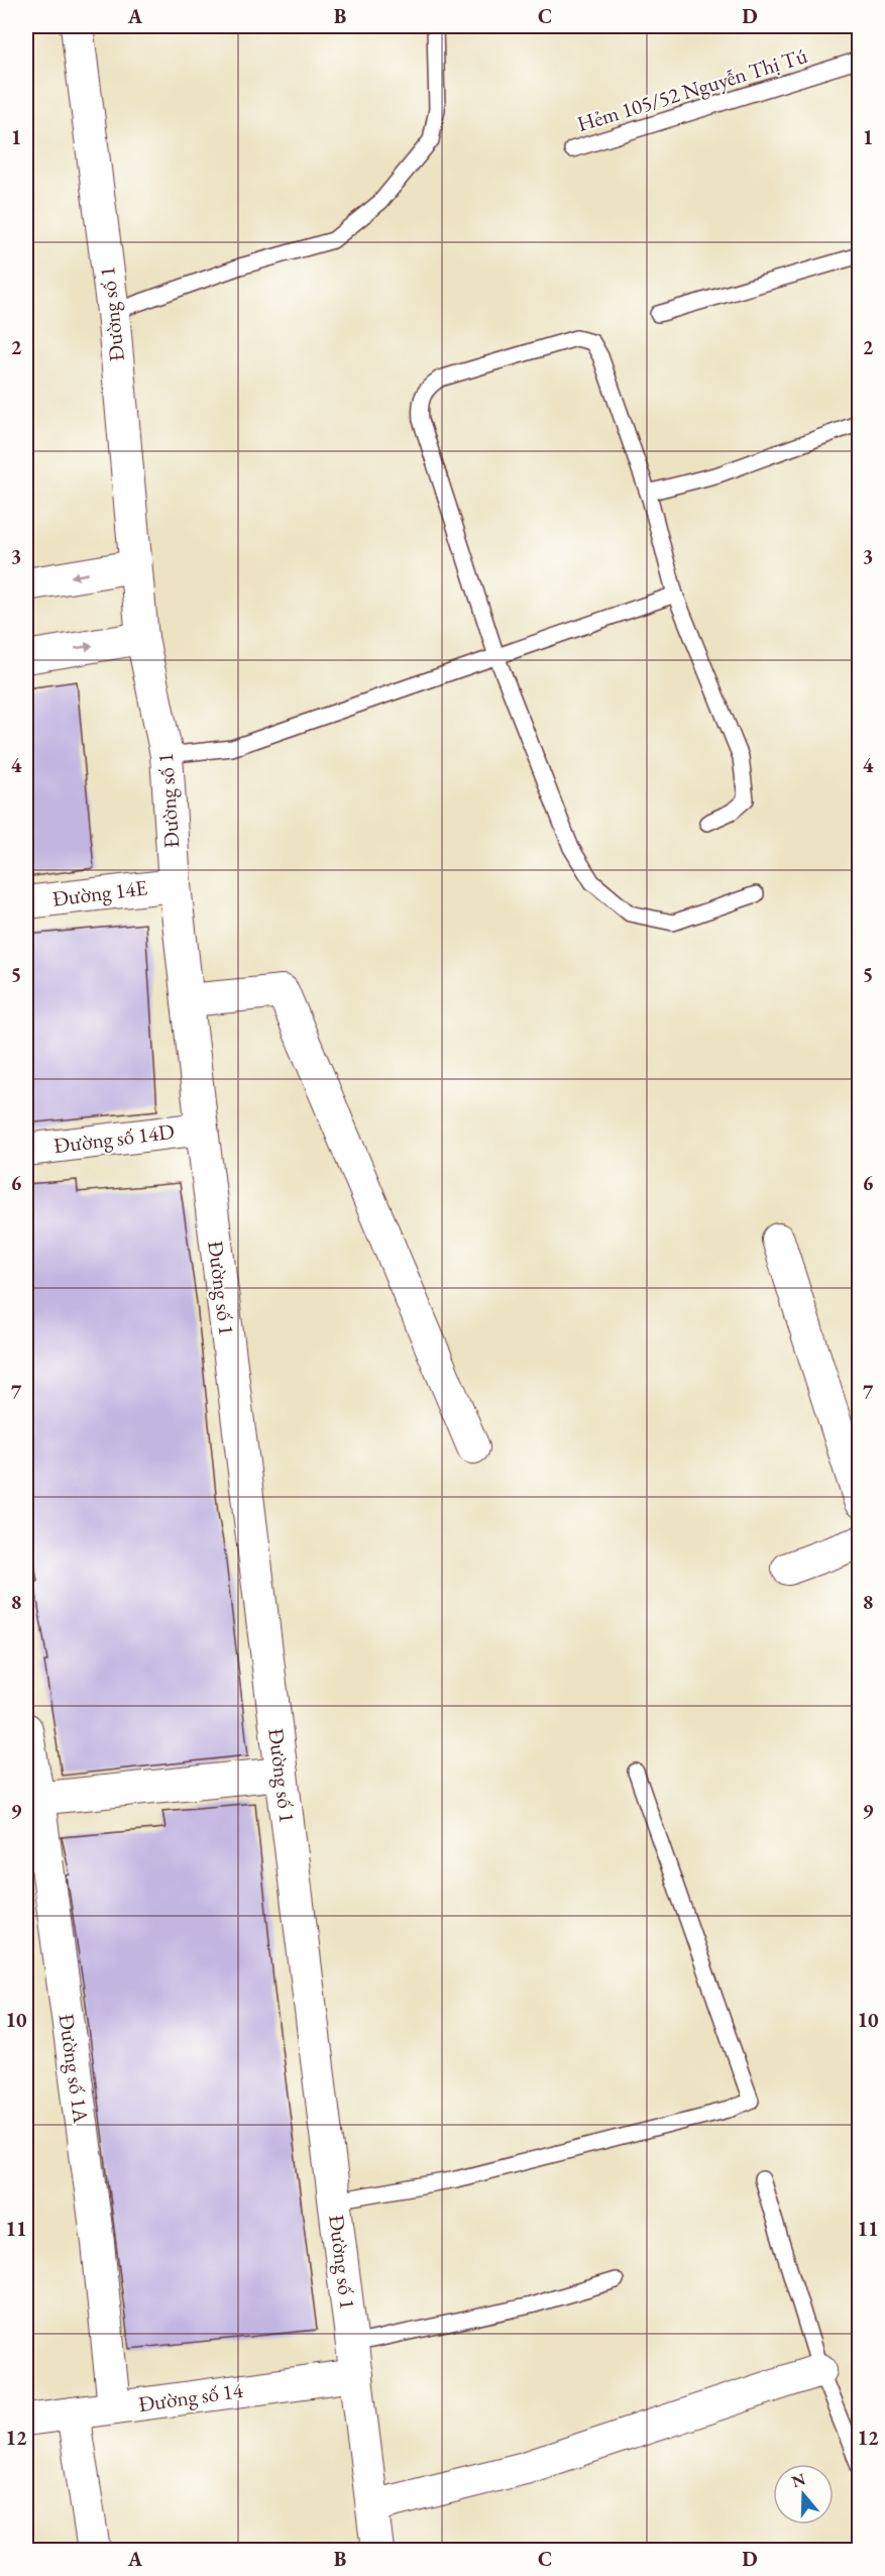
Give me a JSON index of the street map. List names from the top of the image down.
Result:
{
  "streets": {
    "street": [
      "Đường số 1",
      "Đường 14E",
      "Đường số 14D",
      "Đường số 1A",
      "Đường số 14"
    ],
    "lane": ["Hẻm 105/52 Nguyễn Thị Tú"]
  },
  "crossings": [
    ["Đường số 1", "Đường 14E"],
    ["Đường số 1", "Đường số 14D"],
    ["Đường số 1", "Đường số 14"],
    ["Đường số 1A", "Đường số 14"]
  ],
  "north": "top",
  "grid": {
    "columns": [
      "A",
      "B",
      "C",
      "D"
    ],
    "rows": [
      "1",
      "2",
      "3",
      "4",
      "5",
      "6",
      "7",
      "8",
      "9",
      "10",
      "11",
      "12"
    ]
  }
}
